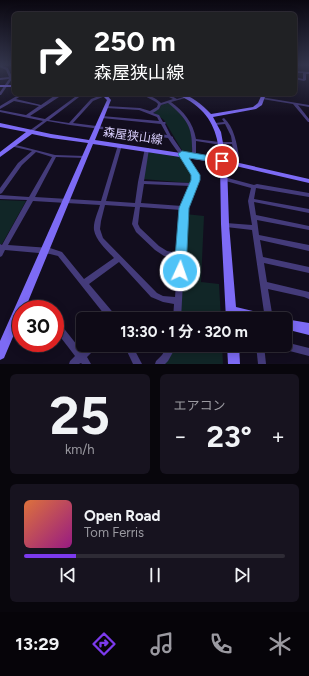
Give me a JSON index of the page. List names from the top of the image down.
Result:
{
  "streets": {
    "street": ["森屋狭山線"]
  },
  "page": {
    "turn": ["250 m", "森屋狭山線"],
    "limit": "30",
    "trip": "13:30 · 1 分 · 320 m",
    "tile": [
      ["25", "km/h"],
      "エアコン"
    ],
    "heat": ["−", "23°", "+"],
    "song": ["Open Road", "Tom Ferris"],
    "tabs": "13:29"
  }
}
